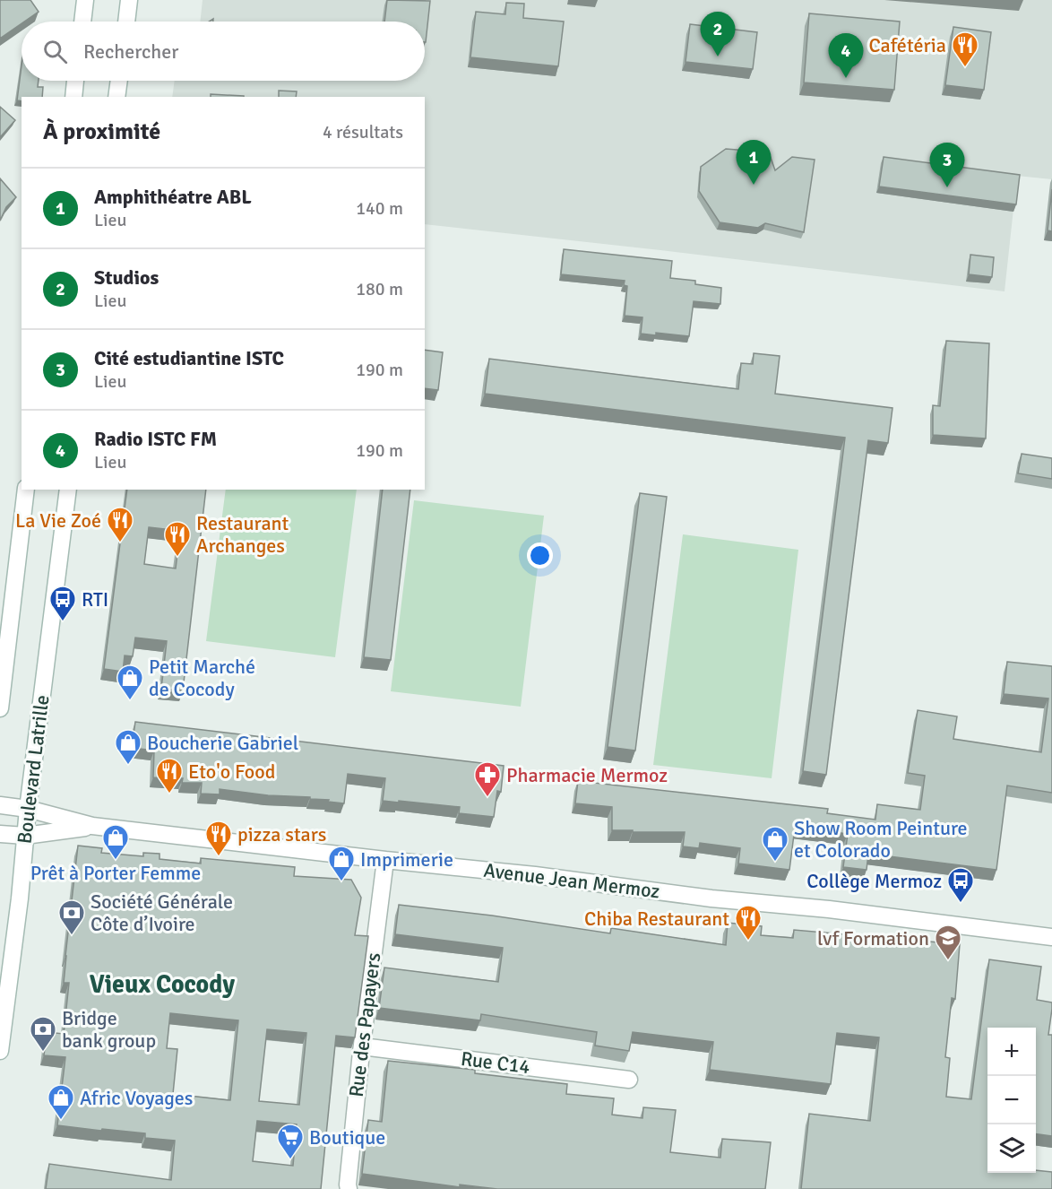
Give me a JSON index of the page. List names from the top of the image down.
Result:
{
  "streets": {
    "street": [
      "Boulevard Latrille",
      "Avenue Jean Mermoz",
      "Rue des Papayers",
      "Rue C14"
    ]
  },
  "crossings": [
    ["Boulevard Latrille", "Avenue Jean Mermoz"],
    ["Avenue Jean Mermoz", "Rue des Papayers"],
    ["Rue des Papayers", "Rue C14"]
  ],
  "districts": ["Vieux Cocody"],
  "places": {
    "restaurant": [
      "Cafétéria",
      "La Vie Zoé",
      "Restaurant Archanges",
      "Eto'o Food",
      "pizza stars",
      "Chiba Restaurant"
    ],
    "bus stop": ["RTI", "Collège Mermoz"],
    "shop": [
      "Petit Marché de Cocody",
      "Boucherie Gabriel",
      "Prêt à Porter Femme",
      "Show Room Peinture et Colorado",
      "Imprimerie",
      "Afric Voyages"
    ],
    "pharmacy": ["Pharmacie Mermoz"],
    "bank": ["Société Générale Côte d’Ivoire", "Bridge bank group"],
    "school or university": ["lvf Formation"],
    "supermarket": ["Boutique"]
  },
  "page": {
    "pins": [
      "2",
      "4",
      "1",
      "3"
    ],
    "search": "Rechercher",
    "heading": ["À proximité", "4 résultats"],
    "list": [
      {
        "mark": "1",
        "name": "Amphithéatre ABL",
        "note": "Lieu",
        "value": "140 m"
      },
      {
        "mark": "2",
        "name": "Studios",
        "note": "Lieu",
        "value": "180 m"
      },
      {
        "mark": "3",
        "name": "Cité estudiantine ISTC",
        "note": "Lieu",
        "value": "190 m"
      },
      {
        "mark": "4",
        "name": "Radio ISTC FM",
        "note": "Lieu",
        "value": "190 m"
      }
    ],
    "map_buttons": ["+", "−"]
  }
}
